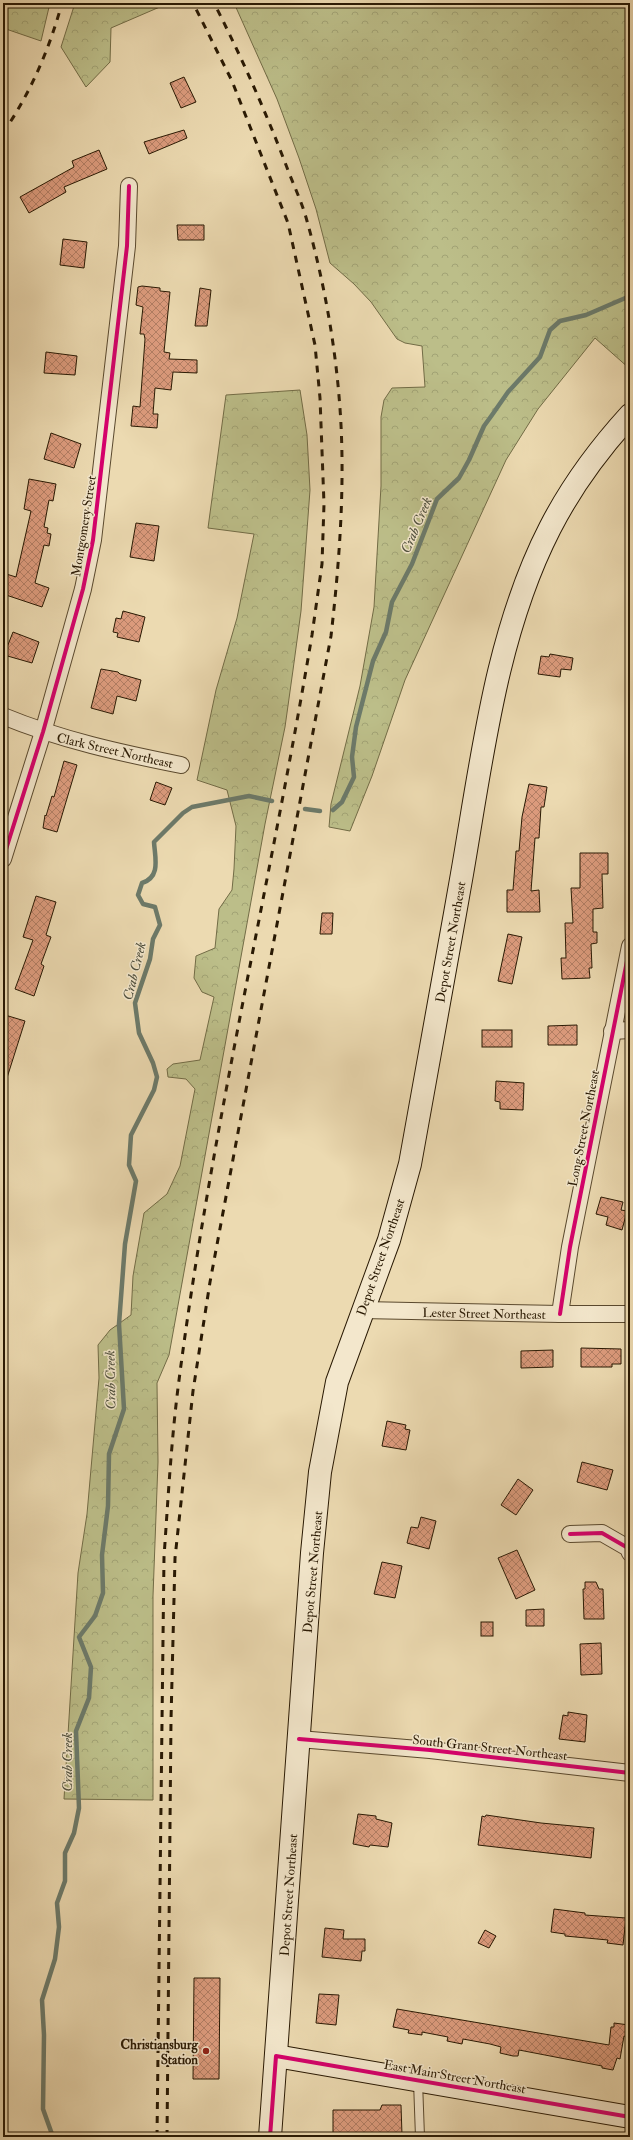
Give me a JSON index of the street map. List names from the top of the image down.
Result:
{
  "streets": {
    "main road": ["Depot Street Northeast", "East Main Street Northeast"],
    "street": [
      "Montgomery Street",
      "Clark Street Northeast",
      "Long Street Northeast",
      "Lester Street Northeast",
      "South Grant Street Northeast"
    ]
  },
  "crossings": [
    ["Montgomery Street", "Clark Street Northeast"],
    ["Depot Street Northeast", "Lester Street Northeast"],
    ["Depot Street Northeast", "South Grant Street Northeast"],
    ["Depot Street Northeast", "East Main Street Northeast"],
    ["Long Street Northeast", "Lester Street Northeast"]
  ],
  "water": ["Crab Creek"],
  "places": ["Christiansburg Station"]
}
